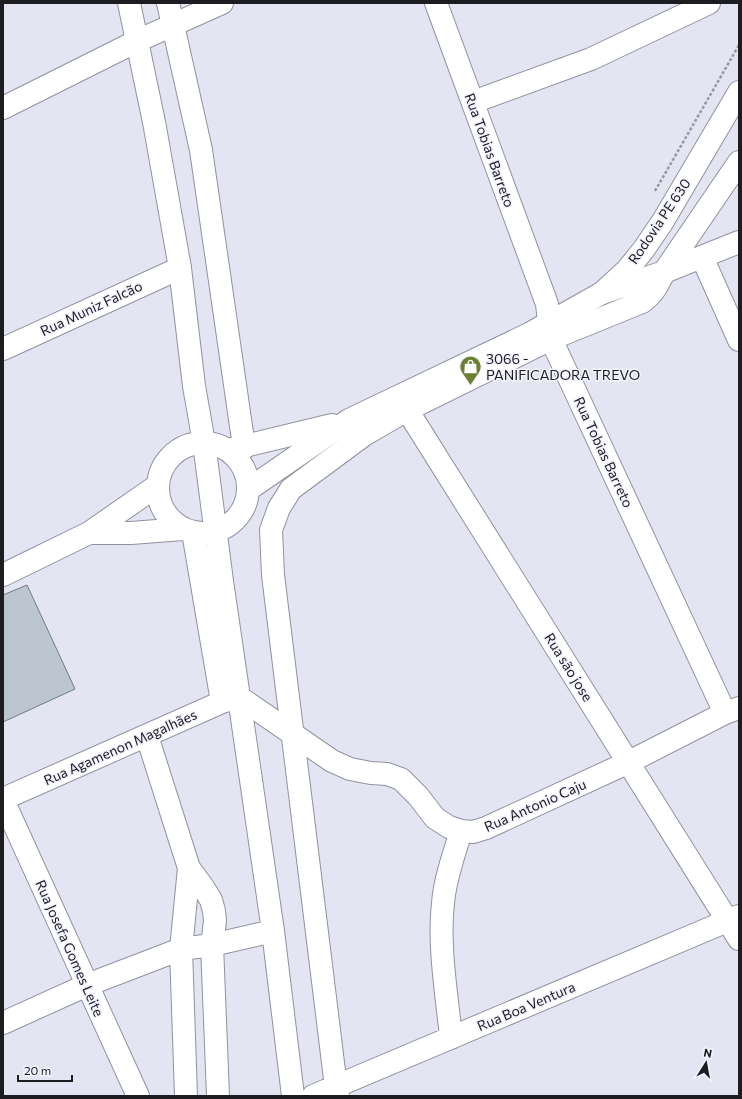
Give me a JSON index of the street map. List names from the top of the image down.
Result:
{
  "streets": {
    "main road": [
      "Rua Tobias Barreto",
      "Rodovia PE 630",
      "Rua Muniz Falcão",
      "Rua são jose",
      "Rua Agamenon Magalhães",
      "Rua Antonio Caju",
      "Rua Josefa Gomes Leite",
      "Rua Boa Ventura"
    ]
  },
  "crossings": [
    ["Rua Tobias Barreto", "Rodovia PE 630"],
    ["Rua Tobias Barreto", "Rua Antonio Caju"],
    ["Rodovia PE 630", "Rua são jose"],
    ["Rua são jose", "Rua Antonio Caju"],
    ["Rua são jose", "Rua Boa Ventura"],
    ["Rua Agamenon Magalhães", "Rua Antonio Caju"],
    ["Rua Agamenon Magalhães", "Rua Josefa Gomes Leite"]
  ],
  "places": {
    "shop": ["3066 - PANIFICADORA TREVO"]
  },
  "scale_bar": "20 m",
  "north": "top"
}
